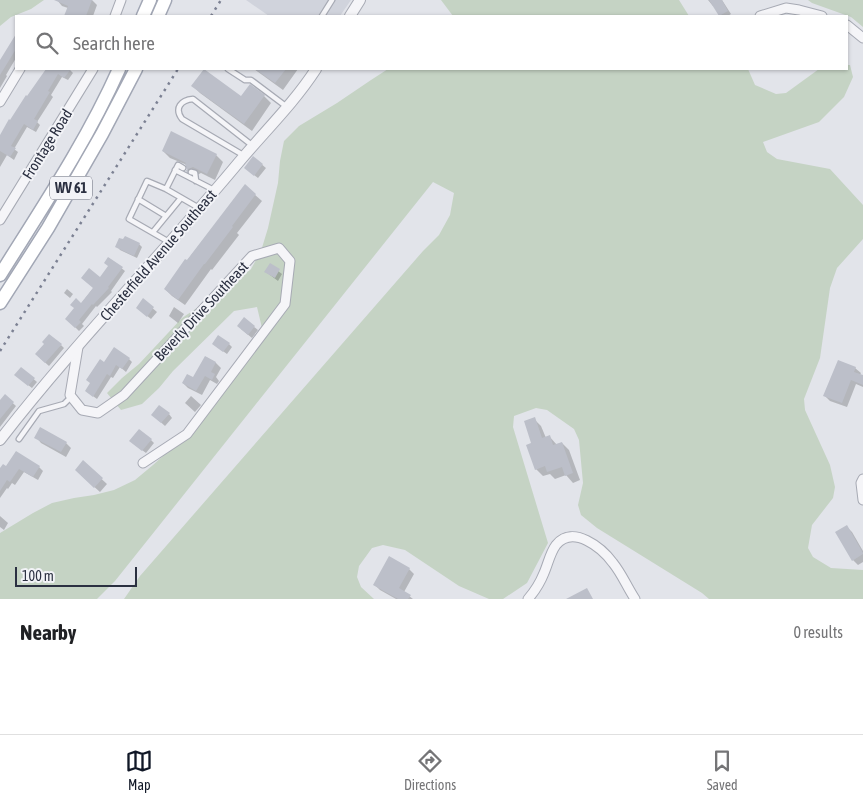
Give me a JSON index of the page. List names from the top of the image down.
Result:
{
  "streets": {
    "main road": ["WV 61"],
    "street": ["Frontage Road", "Chesterfield Avenue Southeast", "Beverly Drive Southeast"]
  },
  "scale_bar": "100 m",
  "page": {
    "search": "Search here",
    "scale": "100 m",
    "heading": ["Nearby", "0 results"],
    "nav": ["Map", "Directions", "Saved"]
  }
}
